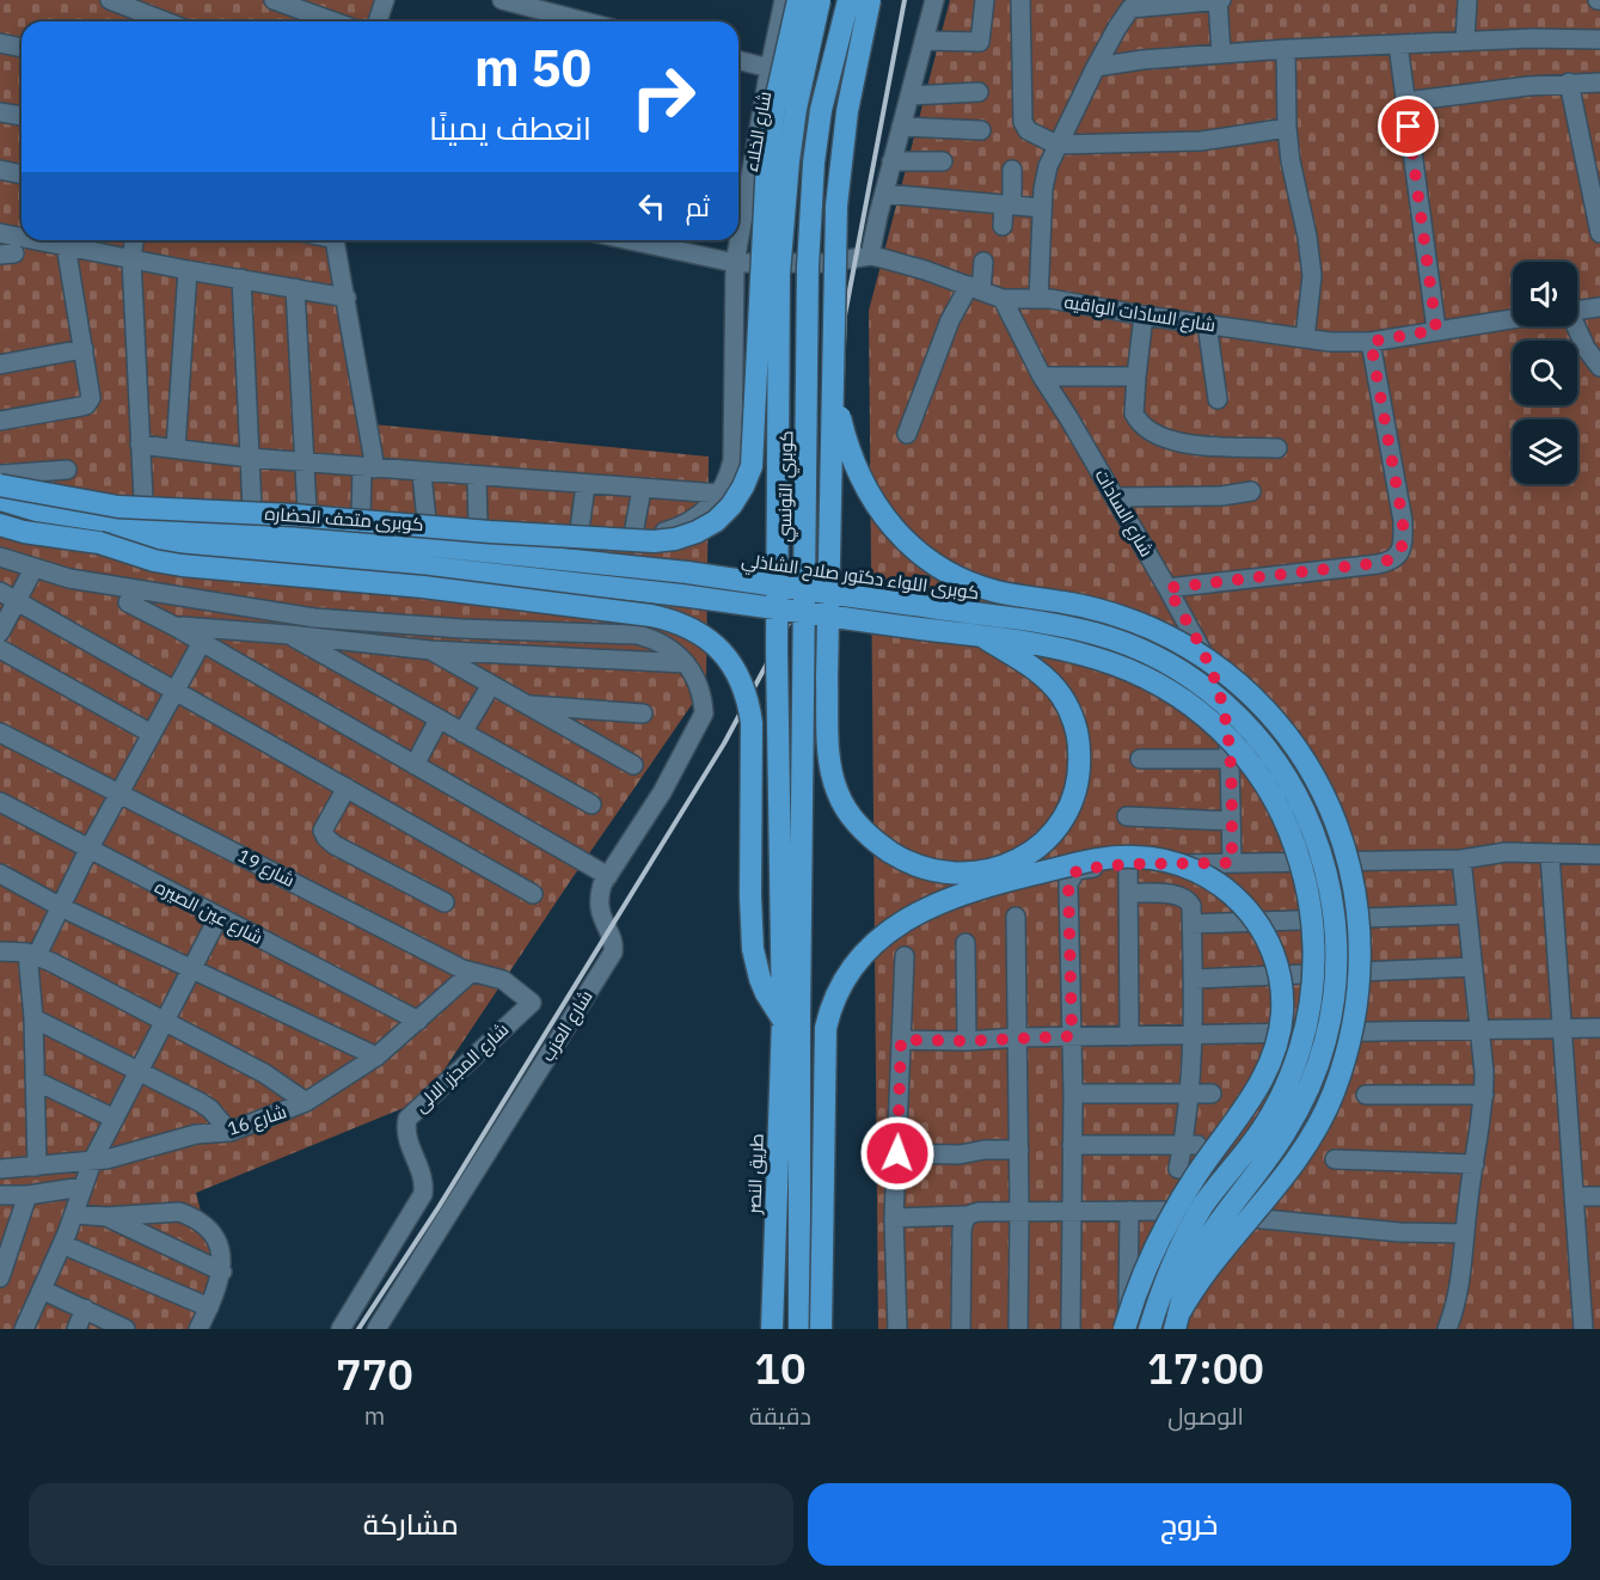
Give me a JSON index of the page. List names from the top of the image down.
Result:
{
  "streets": {
    "highway": [
      "كوبري التونسي",
      "كوبرى متحف الحضاره",
      "كوبرى اللواء دكتور صلاح الشاذلي",
      "طريق النصر"
    ],
    "street": [
      "شارع الخلاء",
      "شارع السادات الواقيه",
      "شارع السادات",
      "شارع 19",
      "شارع عين الصيره",
      "شارع العزب",
      "شارع المجزر الالى",
      "شارع 16"
    ]
  },
  "crossings": [
    ["شارع الخلاء", "شارع السادات الواقيه"],
    ["شارع السادات الواقيه", "شارع السادات"],
    ["كوبري التونسي", "طريق النصر"],
    ["كوبرى متحف الحضاره", "كوبرى اللواء دكتور صلاح الشاذلي"],
    ["شارع 19", "شارع المجزر الالى"],
    ["شارع 19", "شارع 16"],
    ["شارع عين الصيره", "شارع 16"]
  ],
  "page": {
    "turn": ["50 m", "انعطف يمينًا"],
    "then": "ثم",
    "eta": [
      "17:00",
      "الوصول",
      "10",
      "دقيقة",
      "770",
      "m"
    ],
    "buttons": ["خروج", "مشاركة"]
  }
}
